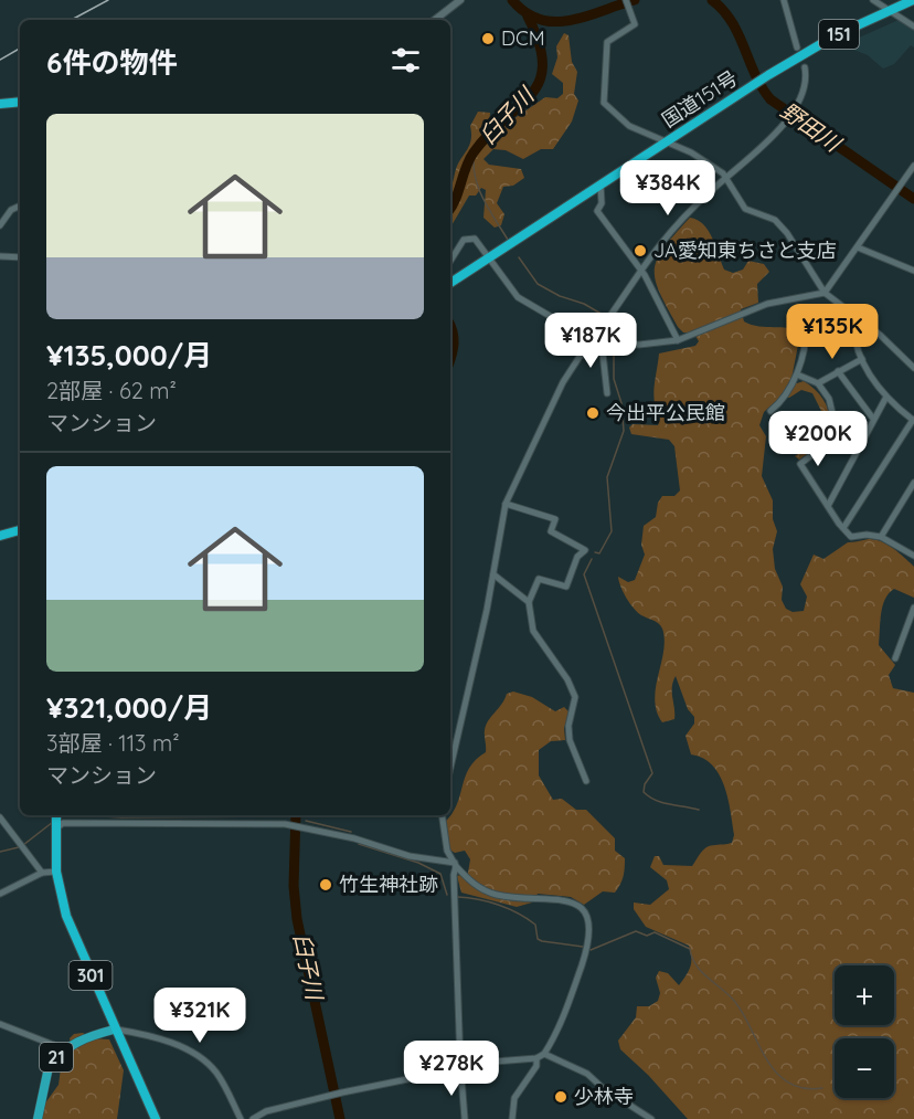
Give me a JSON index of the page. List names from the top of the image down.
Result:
{
  "streets": {
    "highway": ["151", "国道151号", "301"],
    "main road": ["21"]
  },
  "crossings": [
    ["301", "21"]
  ],
  "water": ["臼子川", "野田川"],
  "places": [
    "DCM",
    "JA愛知東ちさと支店",
    "今出平公民館",
    "竹生神社跡",
    "少林寺"
  ],
  "page": {
    "heading": "6件の物件",
    "list": [
      {
        "name": "¥135,000/月",
        "note": "2部屋 · 62 m² · マンション"
      },
      {
        "name": "¥321,000/月",
        "note": "3部屋 · 113 m² · マンション"
      }
    ],
    "price": [
      "¥384K",
      "¥135K",
      "¥187K",
      "¥200K",
      "¥321K",
      "¥278K"
    ],
    "map_buttons": ["+", "−"]
  }
}
